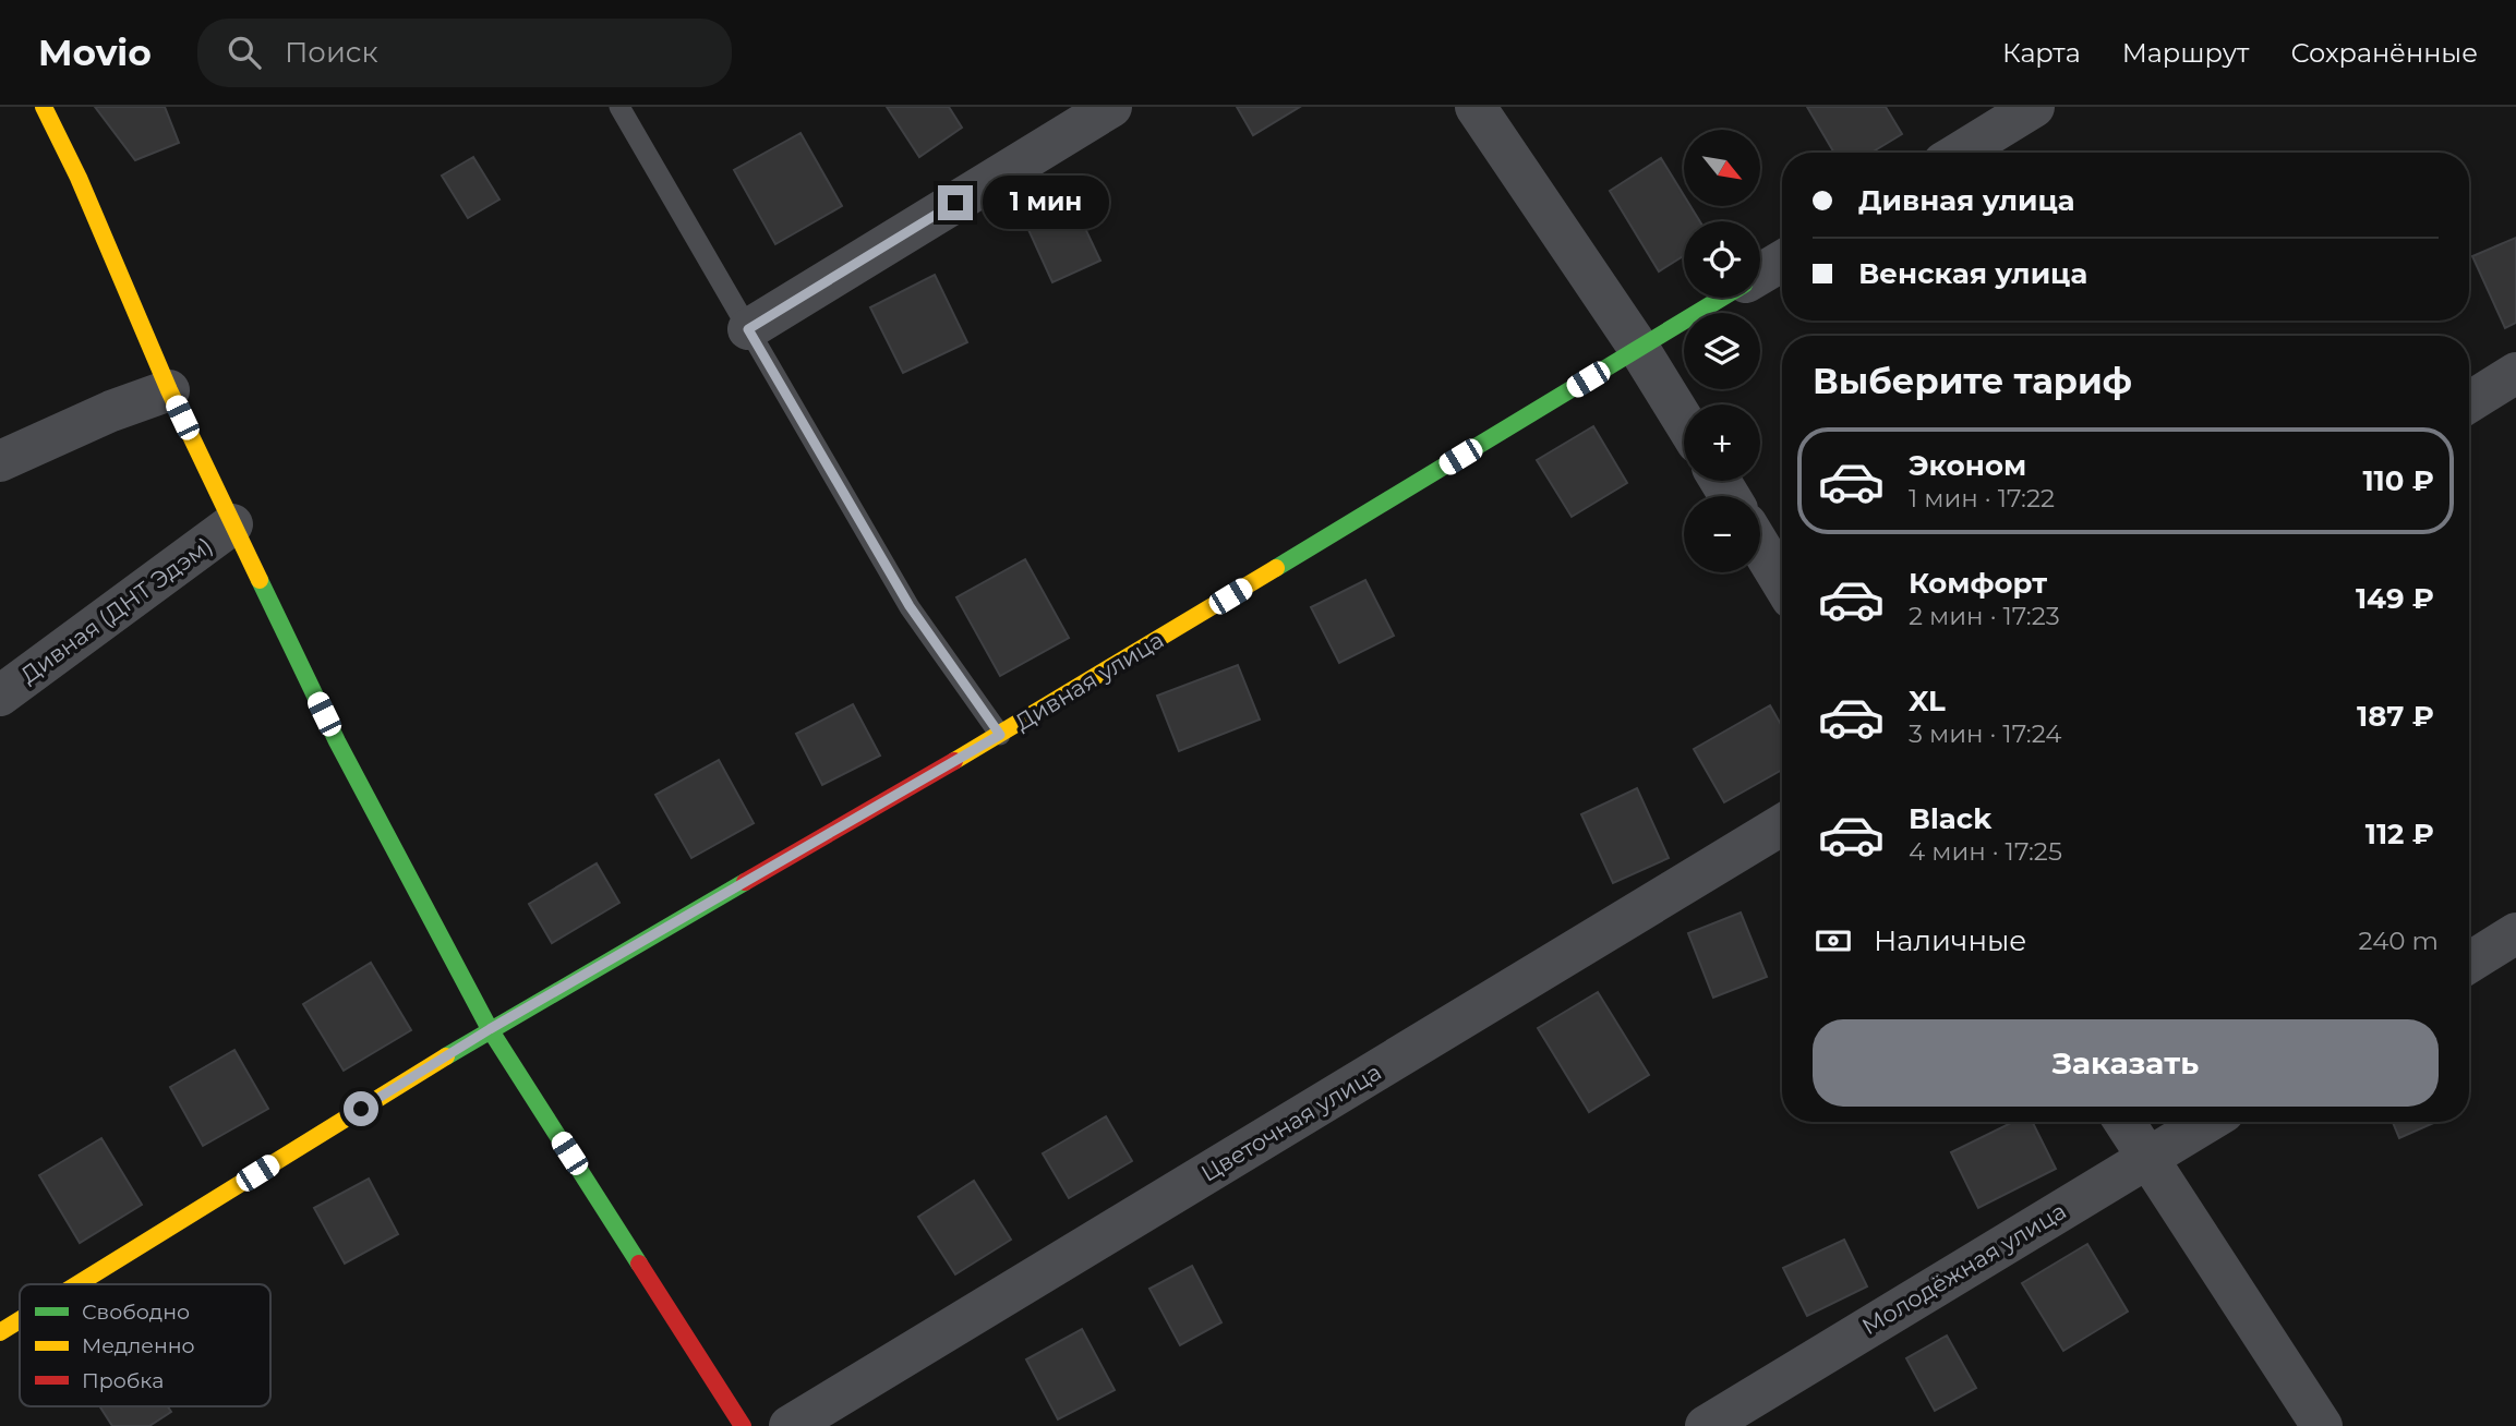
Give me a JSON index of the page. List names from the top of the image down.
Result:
{
  "streets": {
    "street": [
      "Дивная (ДНТ Эдэм)",
      "Дивная улица",
      "Цветочная улица",
      "Молодёжная улица"
    ]
  },
  "legend": ["Свободно", "Медленно", "Пробка"],
  "north": "bottom right",
  "page": {
    "header": "Movio",
    "search": "Поиск",
    "nav": ["Карта", "Маршрут", "Сохранённые"],
    "map_buttons": ["+", "−"],
    "banner": ["Дивная улица", "Венская улица"],
    "bubble": "1 мин",
    "heading": "Выберите тариф",
    "list": [
      {
        "name": "Эконом",
        "note": "1 мин · 17:22",
        "value": "110 ₽"
      },
      {
        "name": "Комфорт",
        "note": "2 мин · 17:23",
        "value": "149 ₽"
      },
      {
        "name": "XL",
        "note": "3 мин · 17:24",
        "value": "187 ₽"
      },
      {
        "name": "Black",
        "note": "4 мин · 17:25",
        "value": "112 ₽"
      }
    ],
    "pay": ["Наличные", "240 m"],
    "buttons": "Заказать"
  }
}
